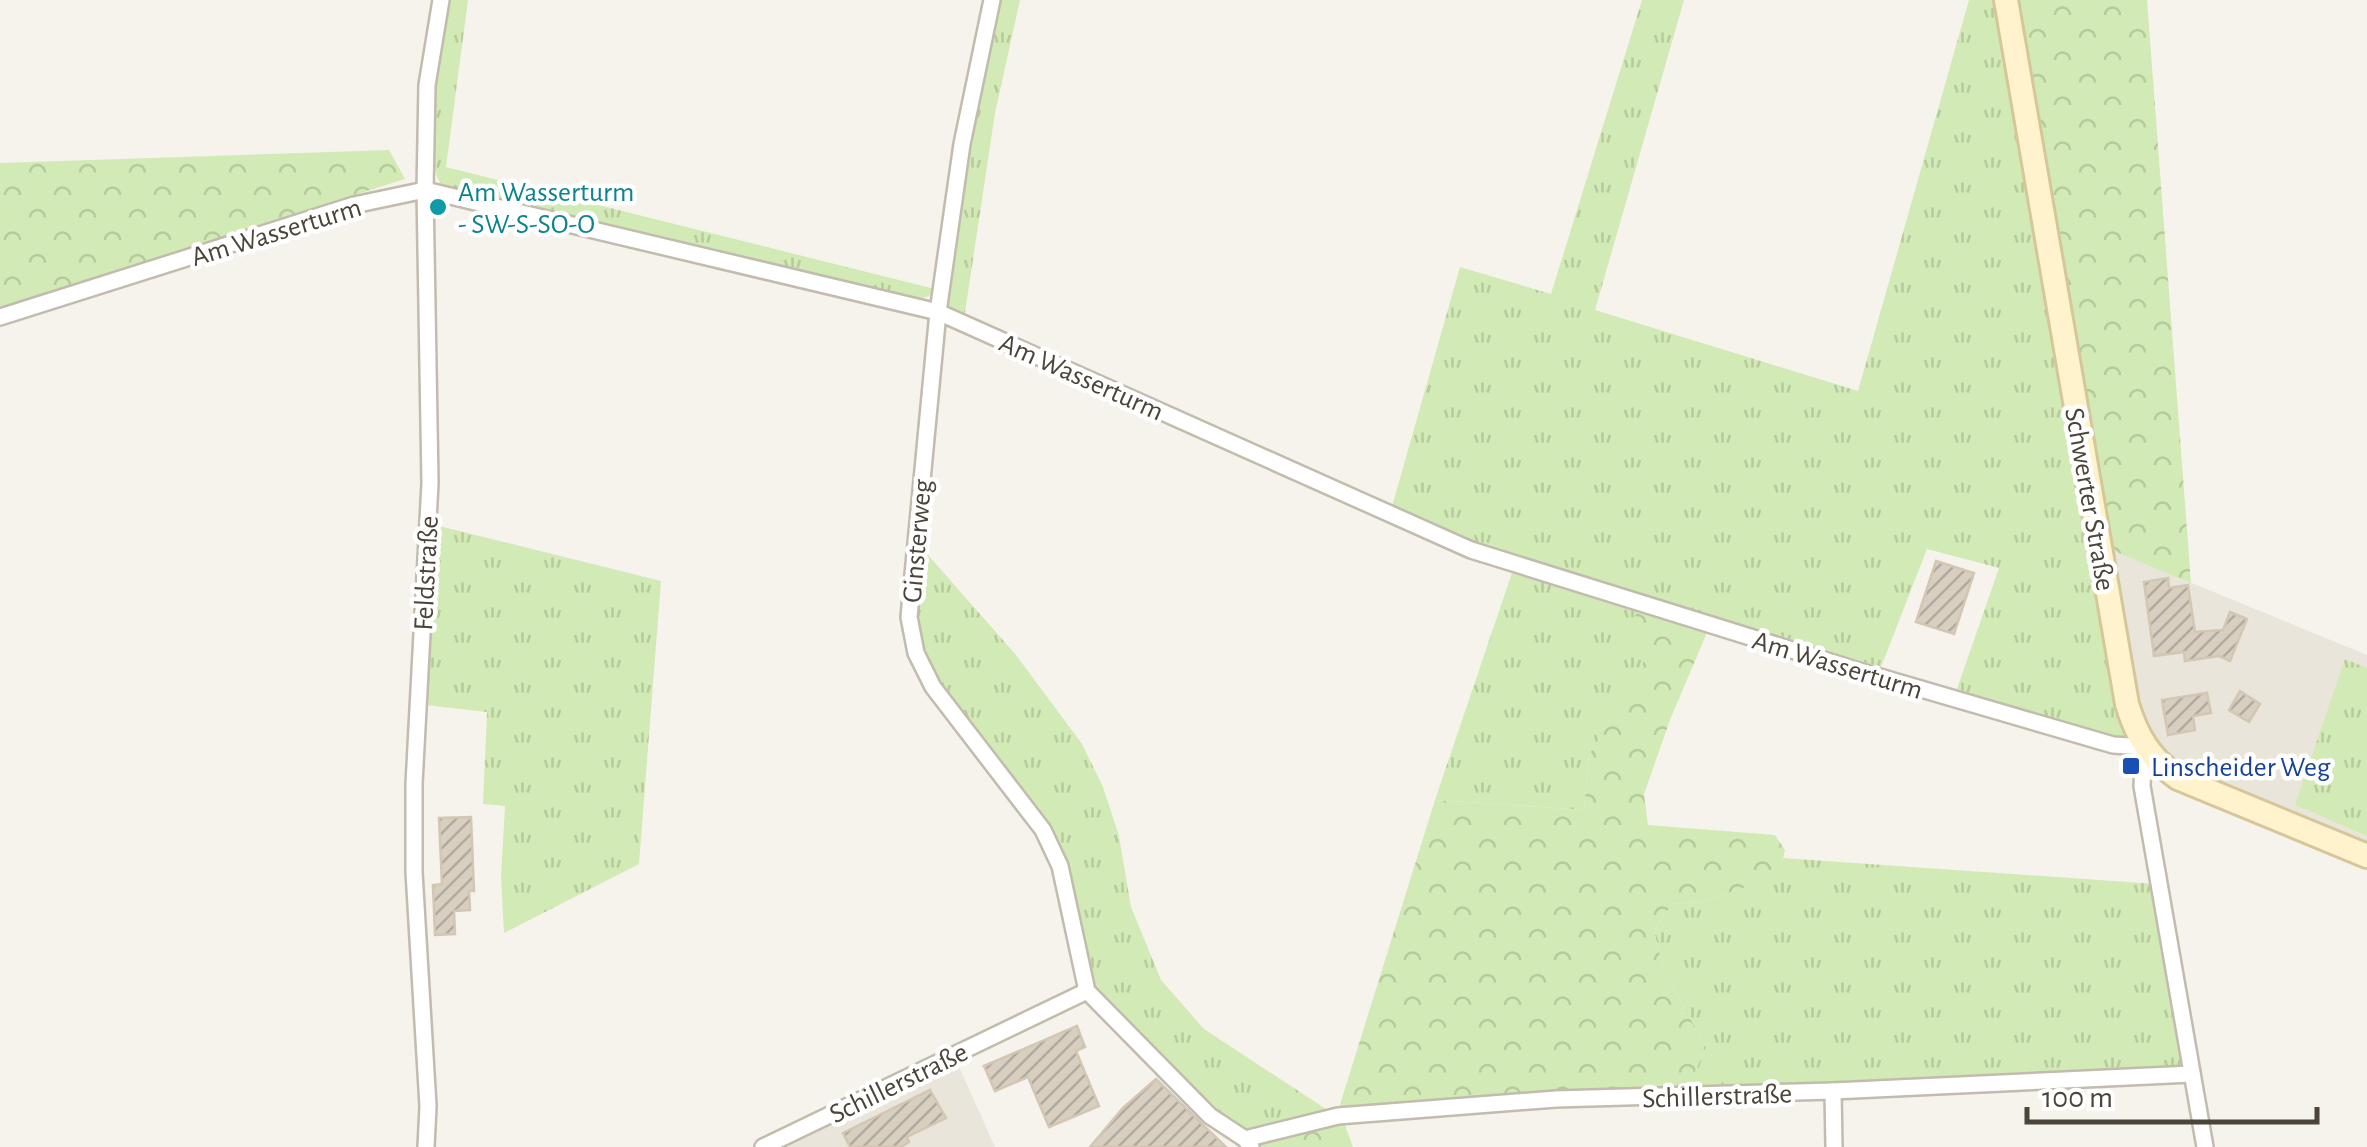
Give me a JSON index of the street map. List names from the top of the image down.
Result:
{
  "streets": {
    "main road": ["Schwerter Straße"],
    "street": [
      "Am Wasserturm",
      "Ginsterweg",
      "Feldstraße",
      "Schillerstraße"
    ]
  },
  "crossings": [
    ["Am Wasserturm", "Schwerter Straße"],
    ["Am Wasserturm", "Ginsterweg"],
    ["Am Wasserturm", "Feldstraße"],
    ["Ginsterweg", "Schillerstraße"]
  ],
  "places": {
    "other": ["Am Wasserturm - SW-S-SO-O"],
    "transit": ["Linscheider Weg"]
  },
  "scale_bar": "100 m"
}
